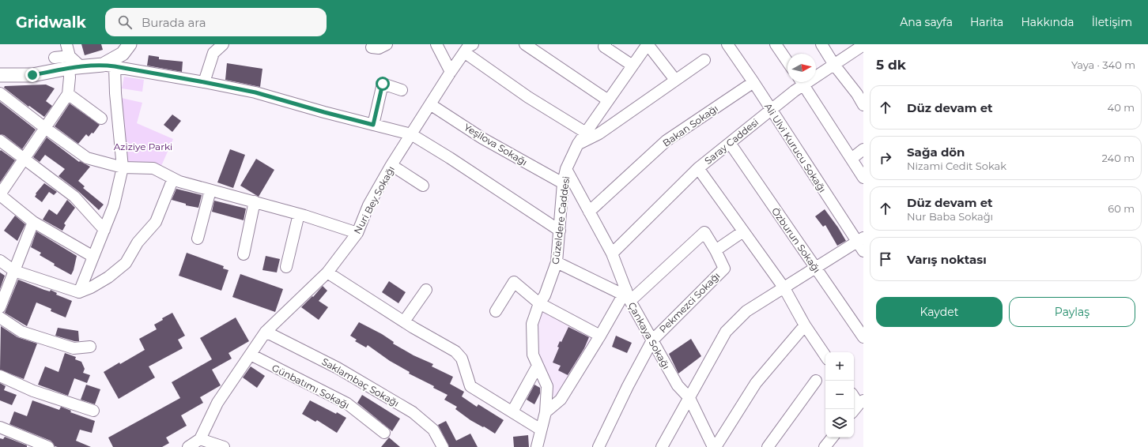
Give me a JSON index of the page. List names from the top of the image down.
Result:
{
  "streets": {
    "street": [
      "Bakan Sokağı",
      "Saray Caddesi",
      "Yeşilova Sokağı",
      "Ali Ulvi Kurucu Sokağı",
      "Nuri Bey Sokağı",
      "Güzeldere Caddesi",
      "Özburun Sokağı",
      "Pekmezci Sokağı",
      "Çankaya Sokağı",
      "Saklambaç Sokağı",
      "Günbatımı Sokağı"
    ]
  },
  "crossings": [
    ["Bakan Sokağı", "Ali Ulvi Kurucu Sokağı"],
    ["Bakan Sokağı", "Çankaya Sokağı"],
    ["Saray Caddesi", "Ali Ulvi Kurucu Sokağı"],
    ["Saray Caddesi", "Özburun Sokağı"],
    ["Saray Caddesi", "Çankaya Sokağı"],
    ["Yeşilova Sokağı", "Nuri Bey Sokağı"],
    ["Yeşilova Sokağı", "Güzeldere Caddesi"],
    ["Nuri Bey Sokağı", "Saklambaç Sokağı"],
    ["Nuri Bey Sokağı", "Günbatımı Sokağı"],
    ["Güzeldere Caddesi", "Çankaya Sokağı"],
    ["Pekmezci Sokağı", "Çankaya Sokağı"]
  ],
  "parks": ["Aziziye Parki"],
  "north": "right",
  "page": {
    "header": "Gridwalk",
    "search": "Burada ara",
    "nav": [
      "Ana sayfa",
      "Harita",
      "Hakkında",
      "İletişim"
    ],
    "heading": ["5 dk", "Yaya · 340 m"],
    "list": [
      ["Düz devam et", "40 m"],
      ["Sağa dön", "Nizami Cedit Sokak", "240 m"],
      ["Düz devam et", "Nur Baba Sokağı", "60 m"],
      "Varış noktası"
    ],
    "buttons": ["Kaydet", "Paylaş"],
    "map_buttons": ["+", "−"]
  }
}
